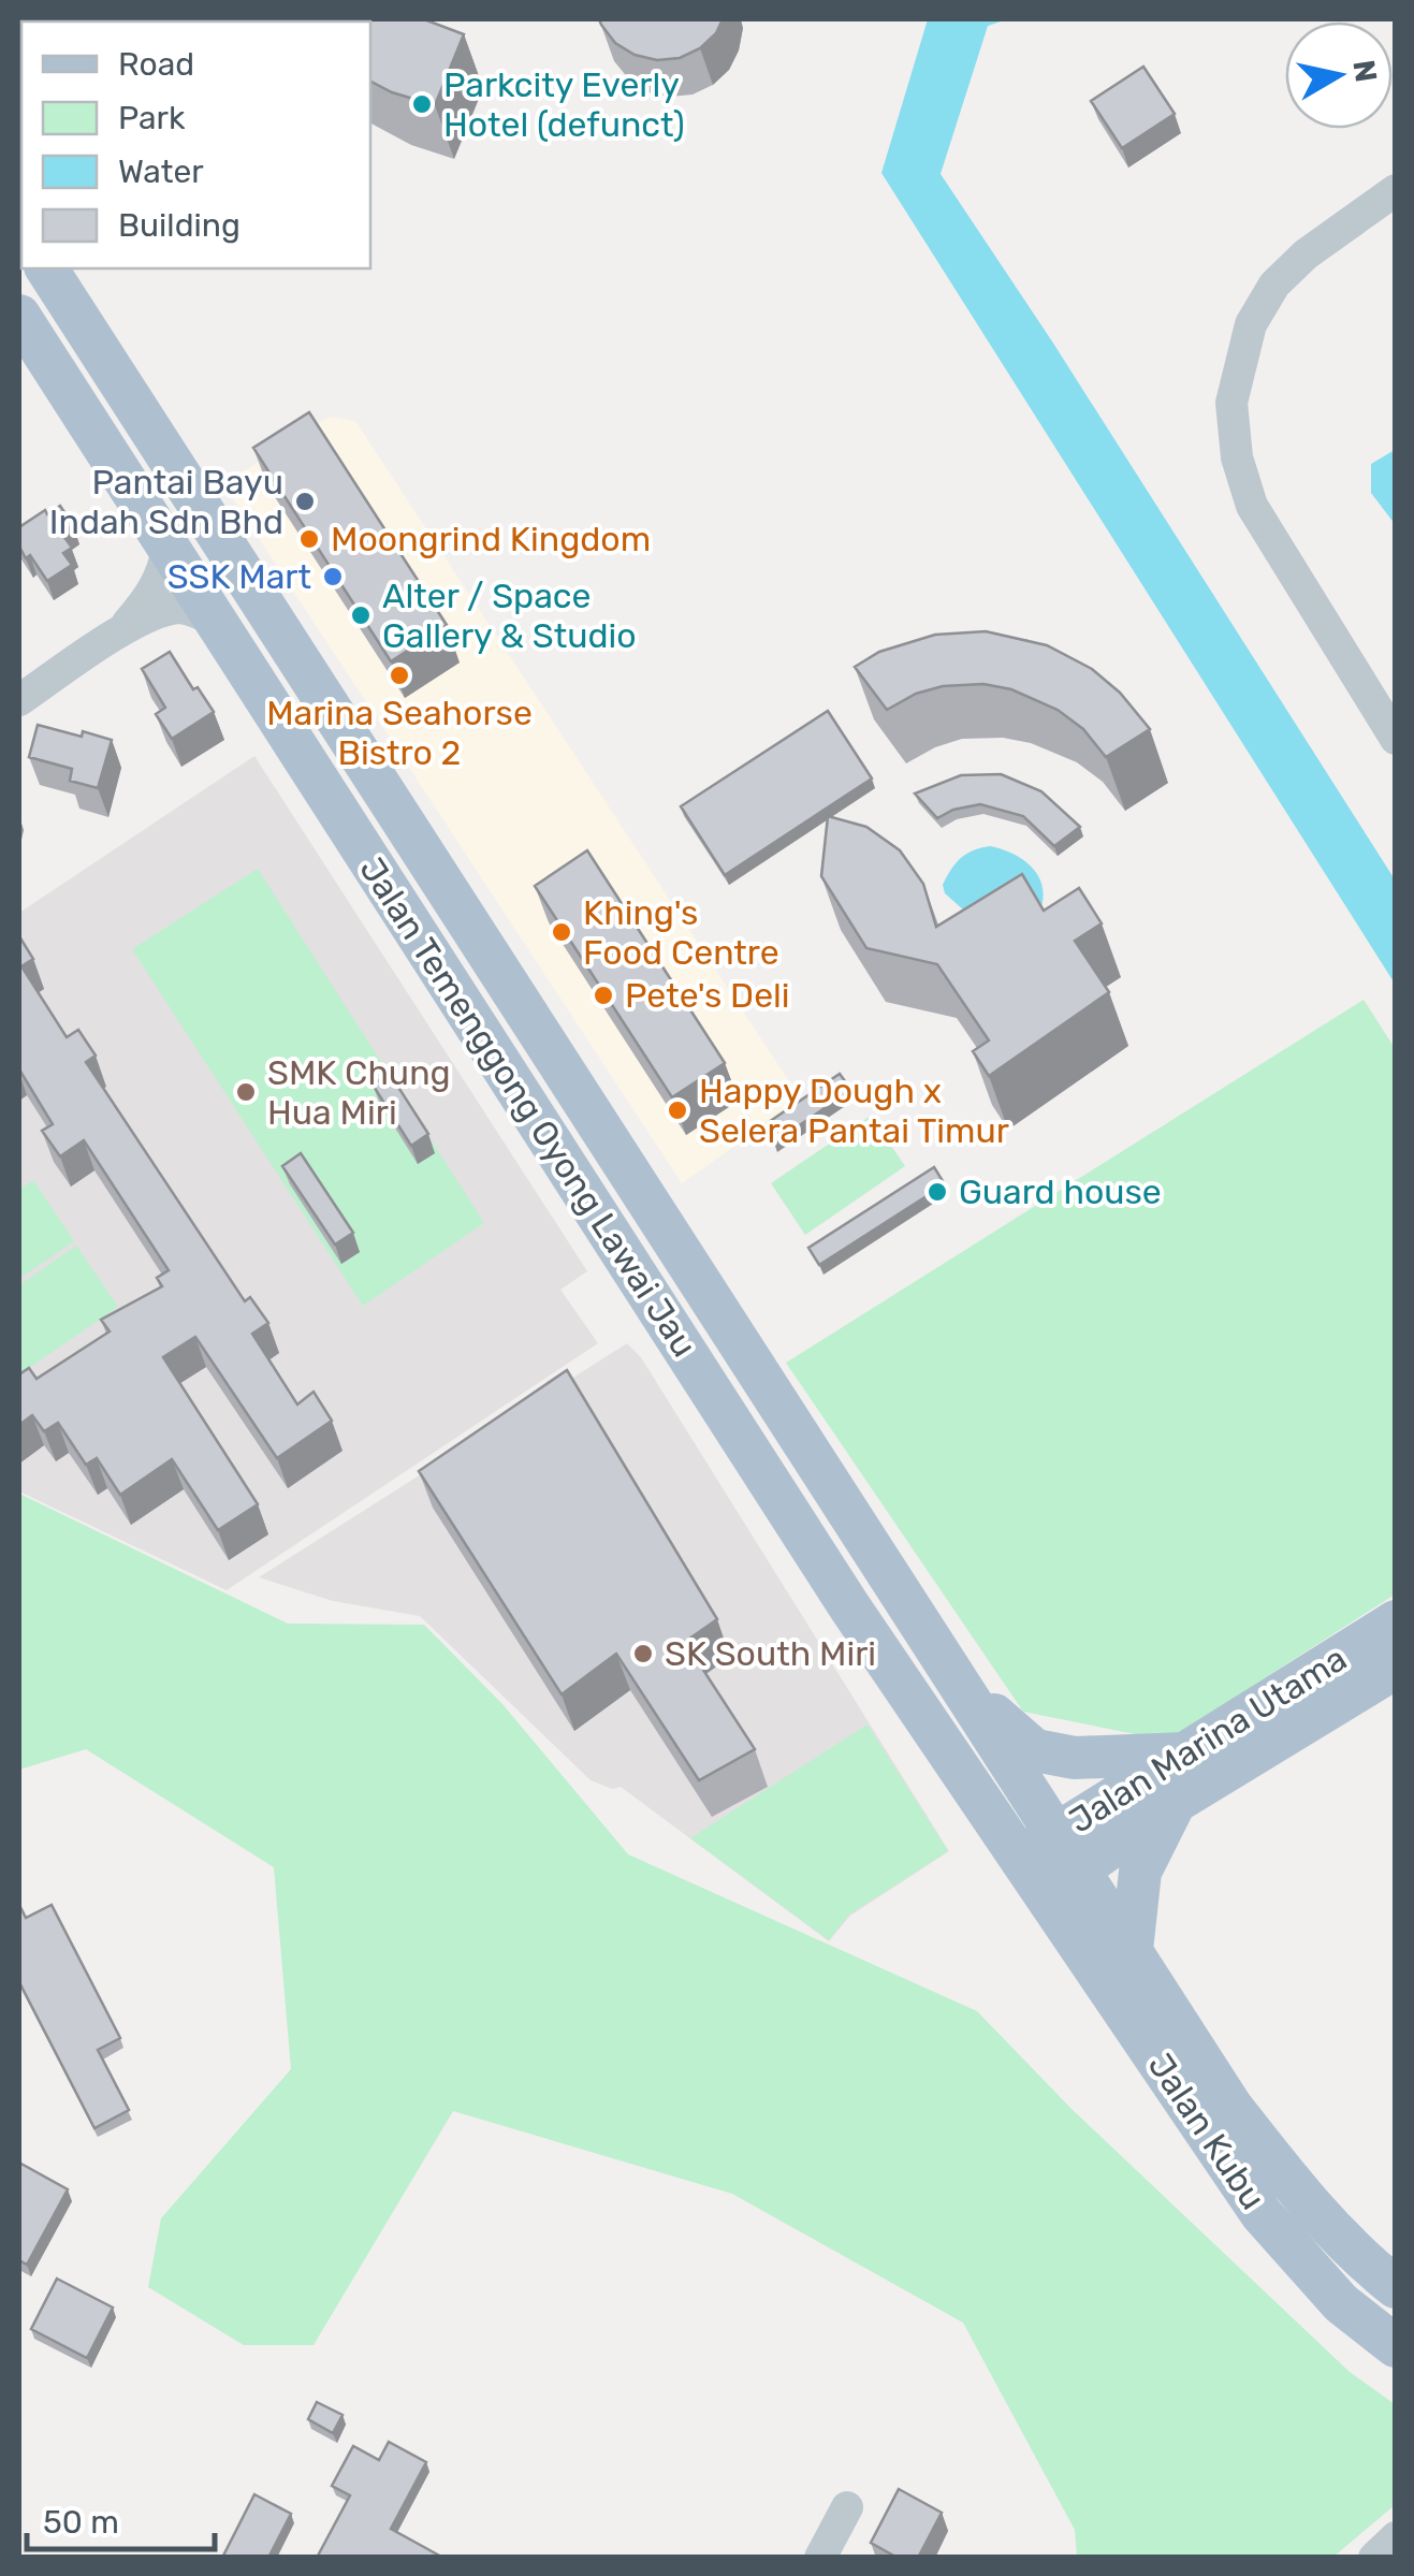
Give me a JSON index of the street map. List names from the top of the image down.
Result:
{
  "streets": {
    "main road": ["Jalan Temenggong Oyong Lawai Jau", "Jalan Marina Utama", "Jalan Kubu"]
  },
  "crossings": [
    ["Jalan Temenggong Oyong Lawai Jau", "Jalan Marina Utama"],
    ["Jalan Temenggong Oyong Lawai Jau", "Jalan Kubu"],
    ["Jalan Marina Utama", "Jalan Kubu"]
  ],
  "places": [
    "Parkcity Everly Hotel (defunct)",
    "Pantai Bayu Indah Sdn Bhd",
    "Moongrind Kingdom",
    "SSK Mart",
    "Alter / Space Gallery & Studio",
    "Marina Seahorse Bistro 2",
    "Khing's Food Centre",
    "Pete's Deli",
    "SMK Chung Hua Miri",
    "Happy Dough x Selera Pantai Timur",
    "Guard house",
    "SK South Miri"
  ],
  "legend": [
    "Road",
    "Park",
    "Water",
    "Building"
  ],
  "scale_bar": "50 m",
  "north": "right"
}
